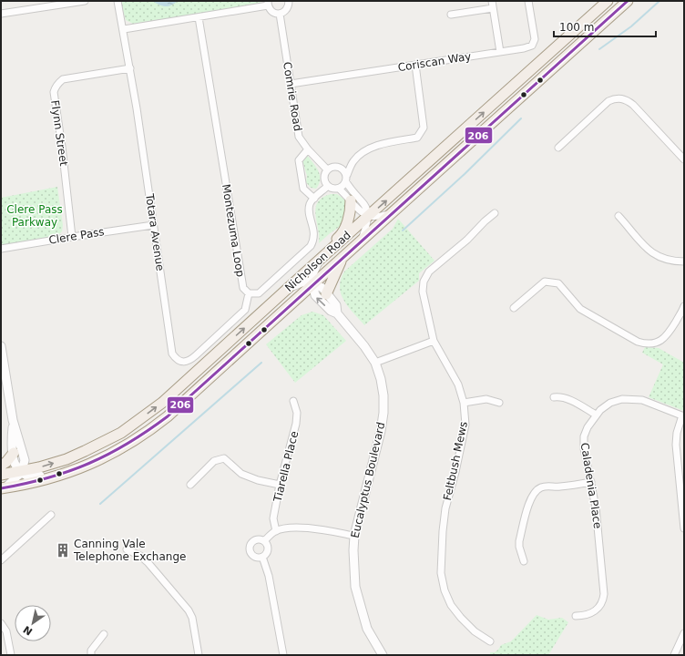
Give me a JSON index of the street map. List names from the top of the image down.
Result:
{
  "streets": {
    "main road": ["Nicholson Road"],
    "street": [
      "Coriscan Way",
      "Comrie Road",
      "Flynn Street",
      "Montezuma Loop",
      "Totara Avenue",
      "Clere Pass",
      "Feltbush Mews",
      "Tiarella Place",
      "Eucalyptus Boulevard",
      "Caladenia Place"
    ]
  },
  "crossings": [
    ["Coriscan Way", "Comrie Road"],
    ["Flynn Street", "Totara Avenue"],
    ["Flynn Street", "Clere Pass"],
    ["Montezuma Loop", "Totara Avenue"],
    ["Totara Avenue", "Clere Pass"],
    ["Nicholson Road", "Eucalyptus Boulevard"]
  ],
  "parks": ["Clere Pass Parkway"],
  "places": {
    "building": ["Canning Vale Telephone Exchange"]
  },
  "lines": ["transit line 206"],
  "scale_bar": "100 m",
  "north": "bottom left"
}
